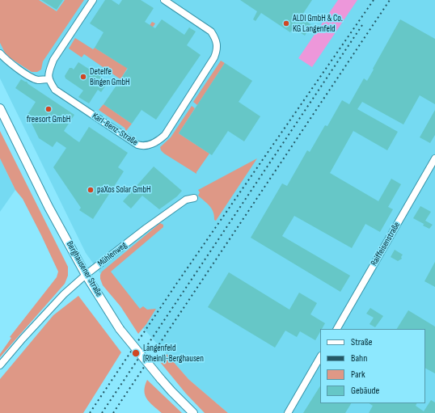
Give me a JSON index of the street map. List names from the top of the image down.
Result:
{
  "streets": {
    "main road": ["Berghausener Straße"],
    "street": ["Karl-Benz-Straße", "Raiffeisenstraße", "Mühlenweg"]
  },
  "crossings": [
    ["Mühlenweg", "Berghausener Straße"]
  ],
  "places": [
    "ALDI GmbH & Co. KG Langenfeld",
    "Detelfe Bingen GmbH",
    "freesort GmbH",
    "paXos Solar GmbH",
    "Langenfeld (Rheinl)-Berghausen"
  ],
  "legend": [
    "Straße",
    "Bahn",
    "Park",
    "Gebäude"
  ]
}
